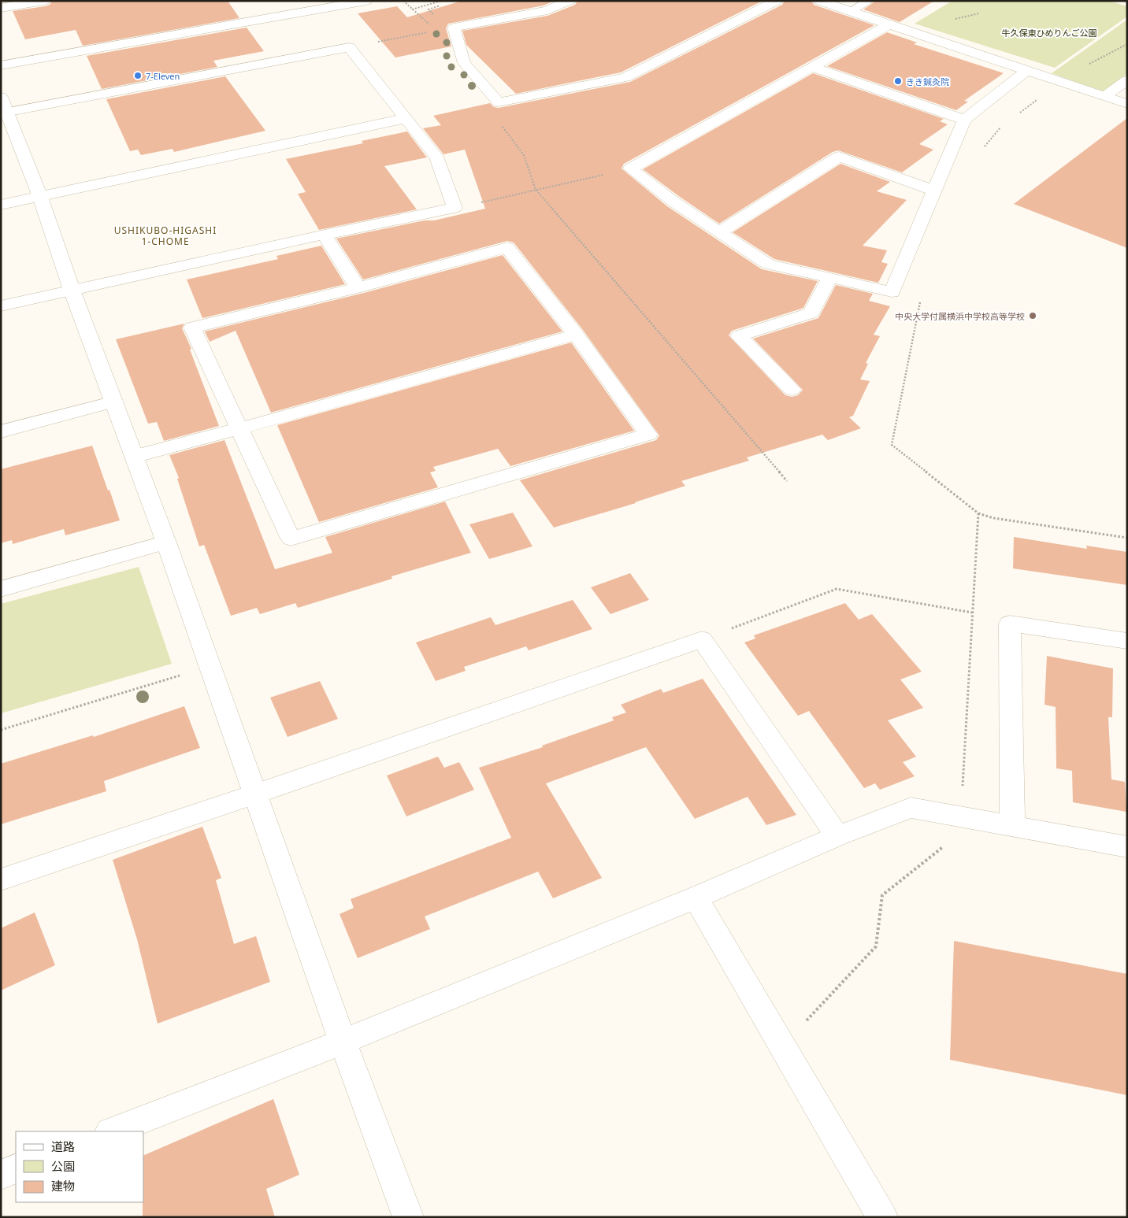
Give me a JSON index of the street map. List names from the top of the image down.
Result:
{
  "districts": ["USHIKUBO-HIGASHI 1-CHOME"],
  "parks": ["牛久保東ひめりんご公園"],
  "places": ["7-Eleven", "きき鍼灸院", "中央大学付属横浜中学校高等学校"],
  "legend": ["道路", "公園", "建物"]
}
